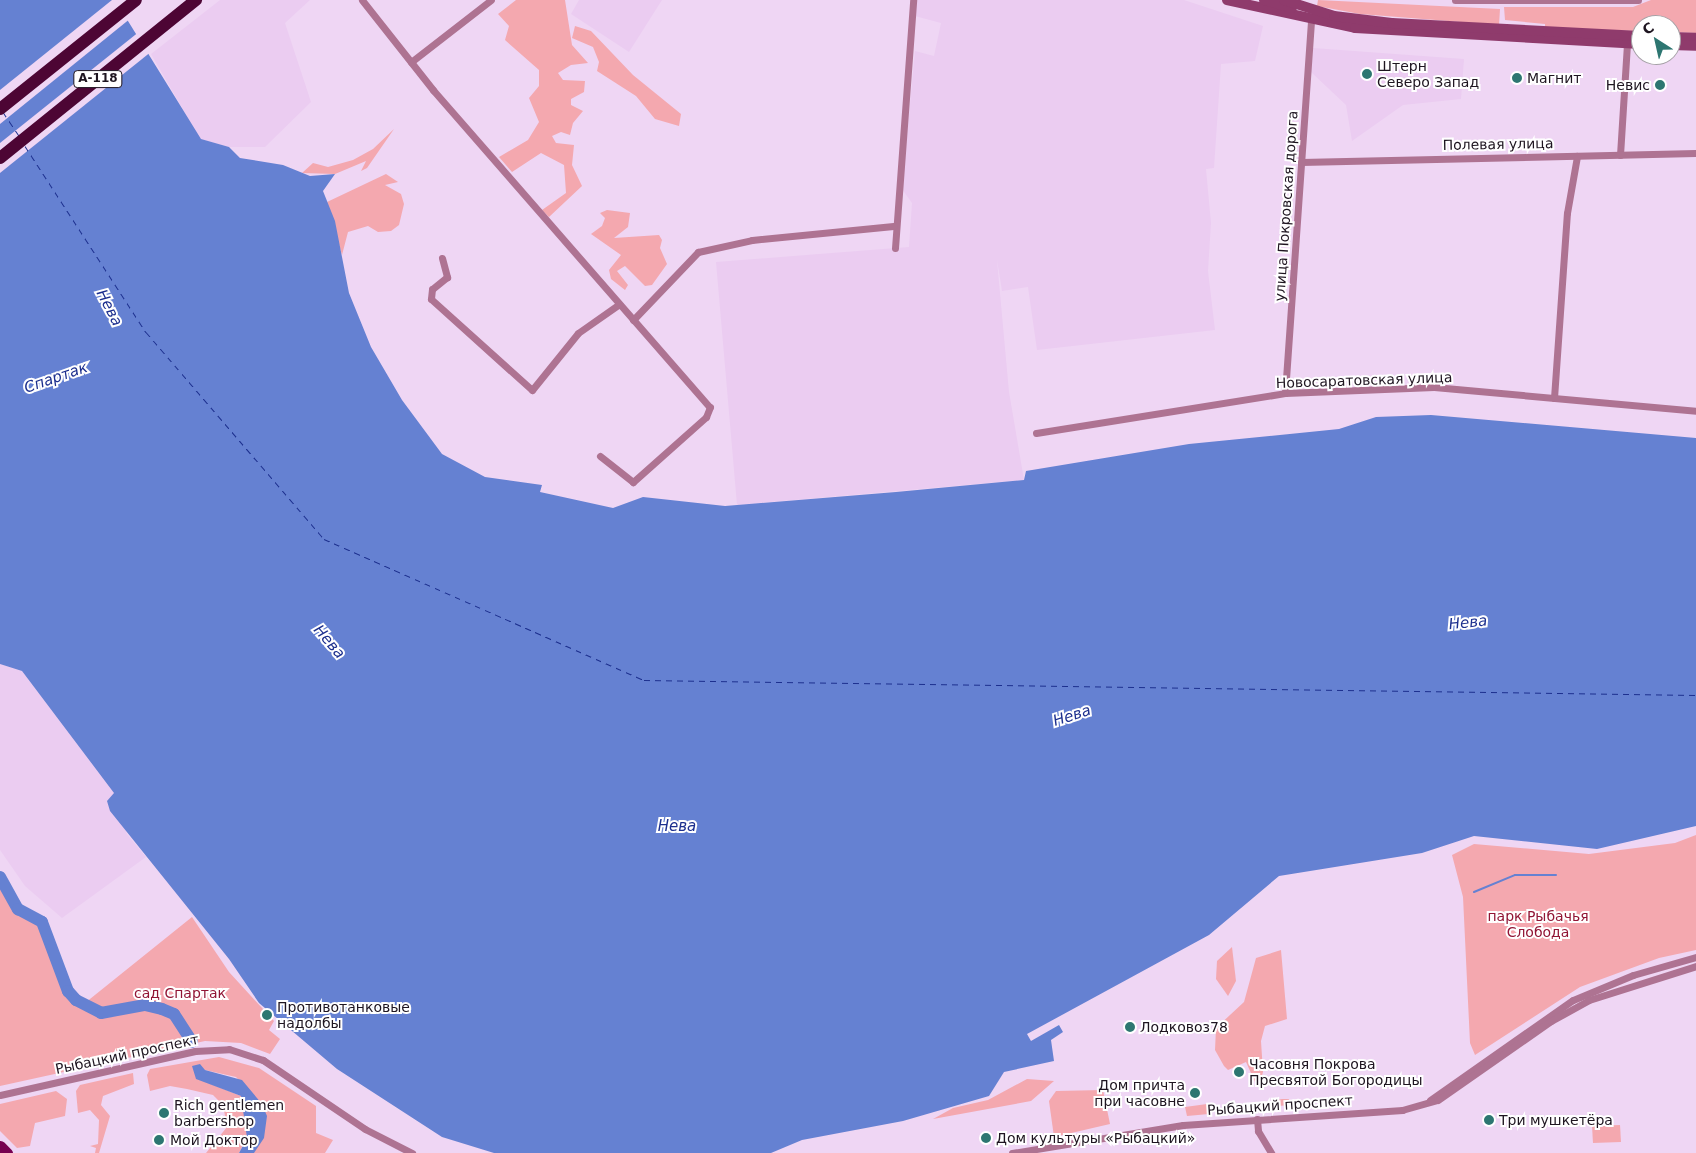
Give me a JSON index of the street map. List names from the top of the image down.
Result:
{
  "streets": {
    "highway": ["А-118"],
    "street": [
      "Полевая улица",
      "улица Покровская дорога",
      "Новосаратовская улица",
      "Рыбацкий проспект"
    ]
  },
  "crossings": [
    ["Полевая улица", "улица Покровская дорога"],
    ["улица Покровская дорога", "Новосаратовская улица"]
  ],
  "water": ["Нева", "Спартак"],
  "parks": ["парк Рыбачья Слобода", "сад Спартак"],
  "places": [
    "Штерн Северо Запад",
    "Магнит",
    "Невис",
    "Противотанковые надолбы",
    "Лодковоз78",
    "Часовня Покрова Пресвятой Богородицы",
    "Дом причта при часовне",
    "Rich gentlemen barbershop",
    "Три мушкетёра",
    "Дом культуры «Рыбацкий»",
    "Мой Доктор"
  ],
  "north": "top left"
}
